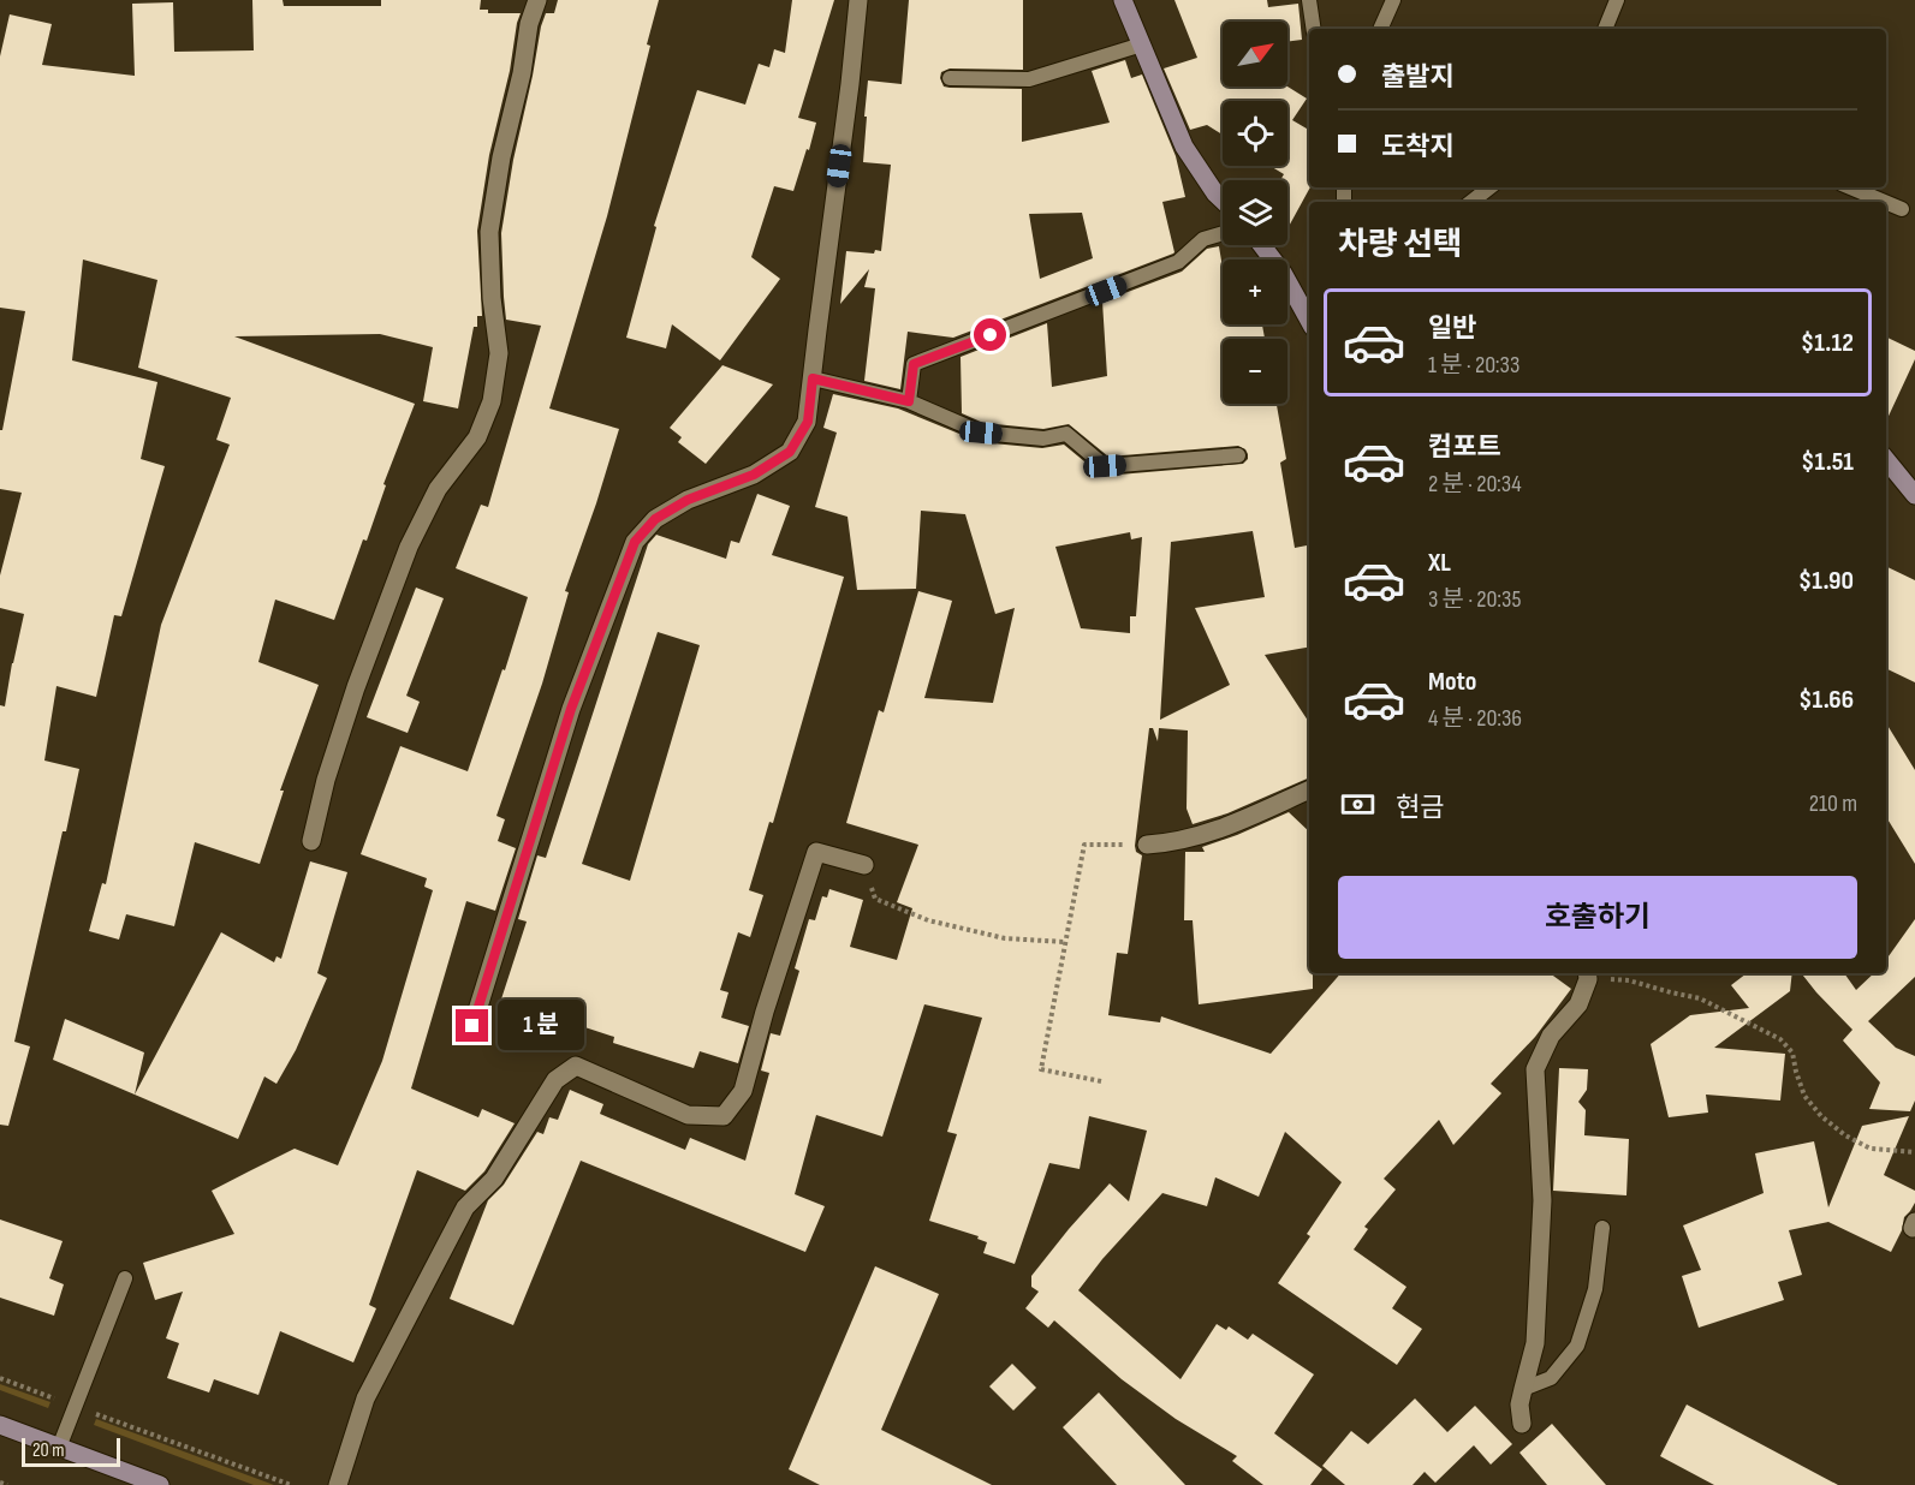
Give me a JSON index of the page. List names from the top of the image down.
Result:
{
  "scale_bar": "20 m",
  "north": "top right",
  "page": {
    "map_buttons": ["+", "−"],
    "banner": ["출발지", "도착지"],
    "heading": "차량 선택",
    "list": [
      {
        "name": "일반",
        "note": "1 분 · 20:33",
        "value": "$1.12"
      },
      {
        "name": "컴포트",
        "note": "2 분 · 20:34",
        "value": "$1.51"
      },
      {
        "name": "XL",
        "note": "3 분 · 20:35",
        "value": "$1.90"
      },
      {
        "name": "Moto",
        "note": "4 분 · 20:36",
        "value": "$1.66"
      }
    ],
    "pay": ["현금", "210 m"],
    "buttons": "호출하기",
    "bubble": "1 분",
    "scale": "20 m"
  }
}
